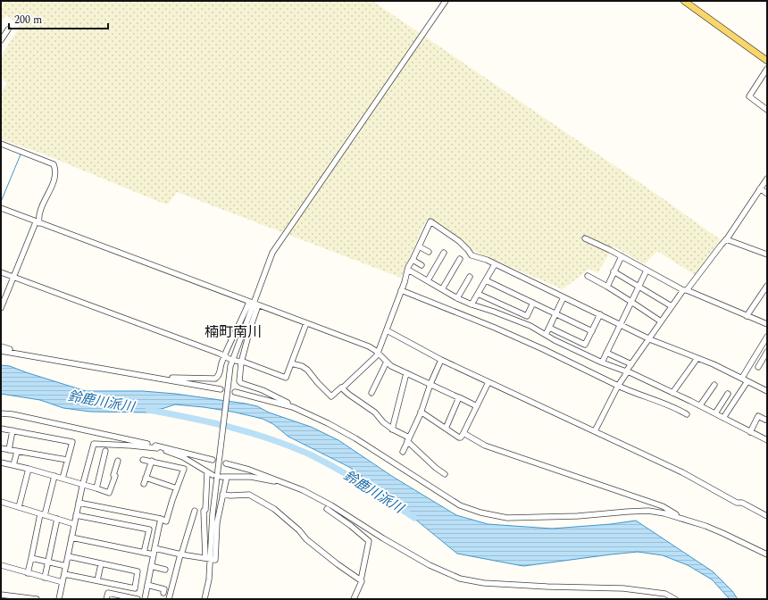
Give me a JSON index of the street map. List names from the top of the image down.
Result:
{
  "districts": ["楠町南川"],
  "water": ["鈴鹿川派川"],
  "scale_bar": "200 m"
}
